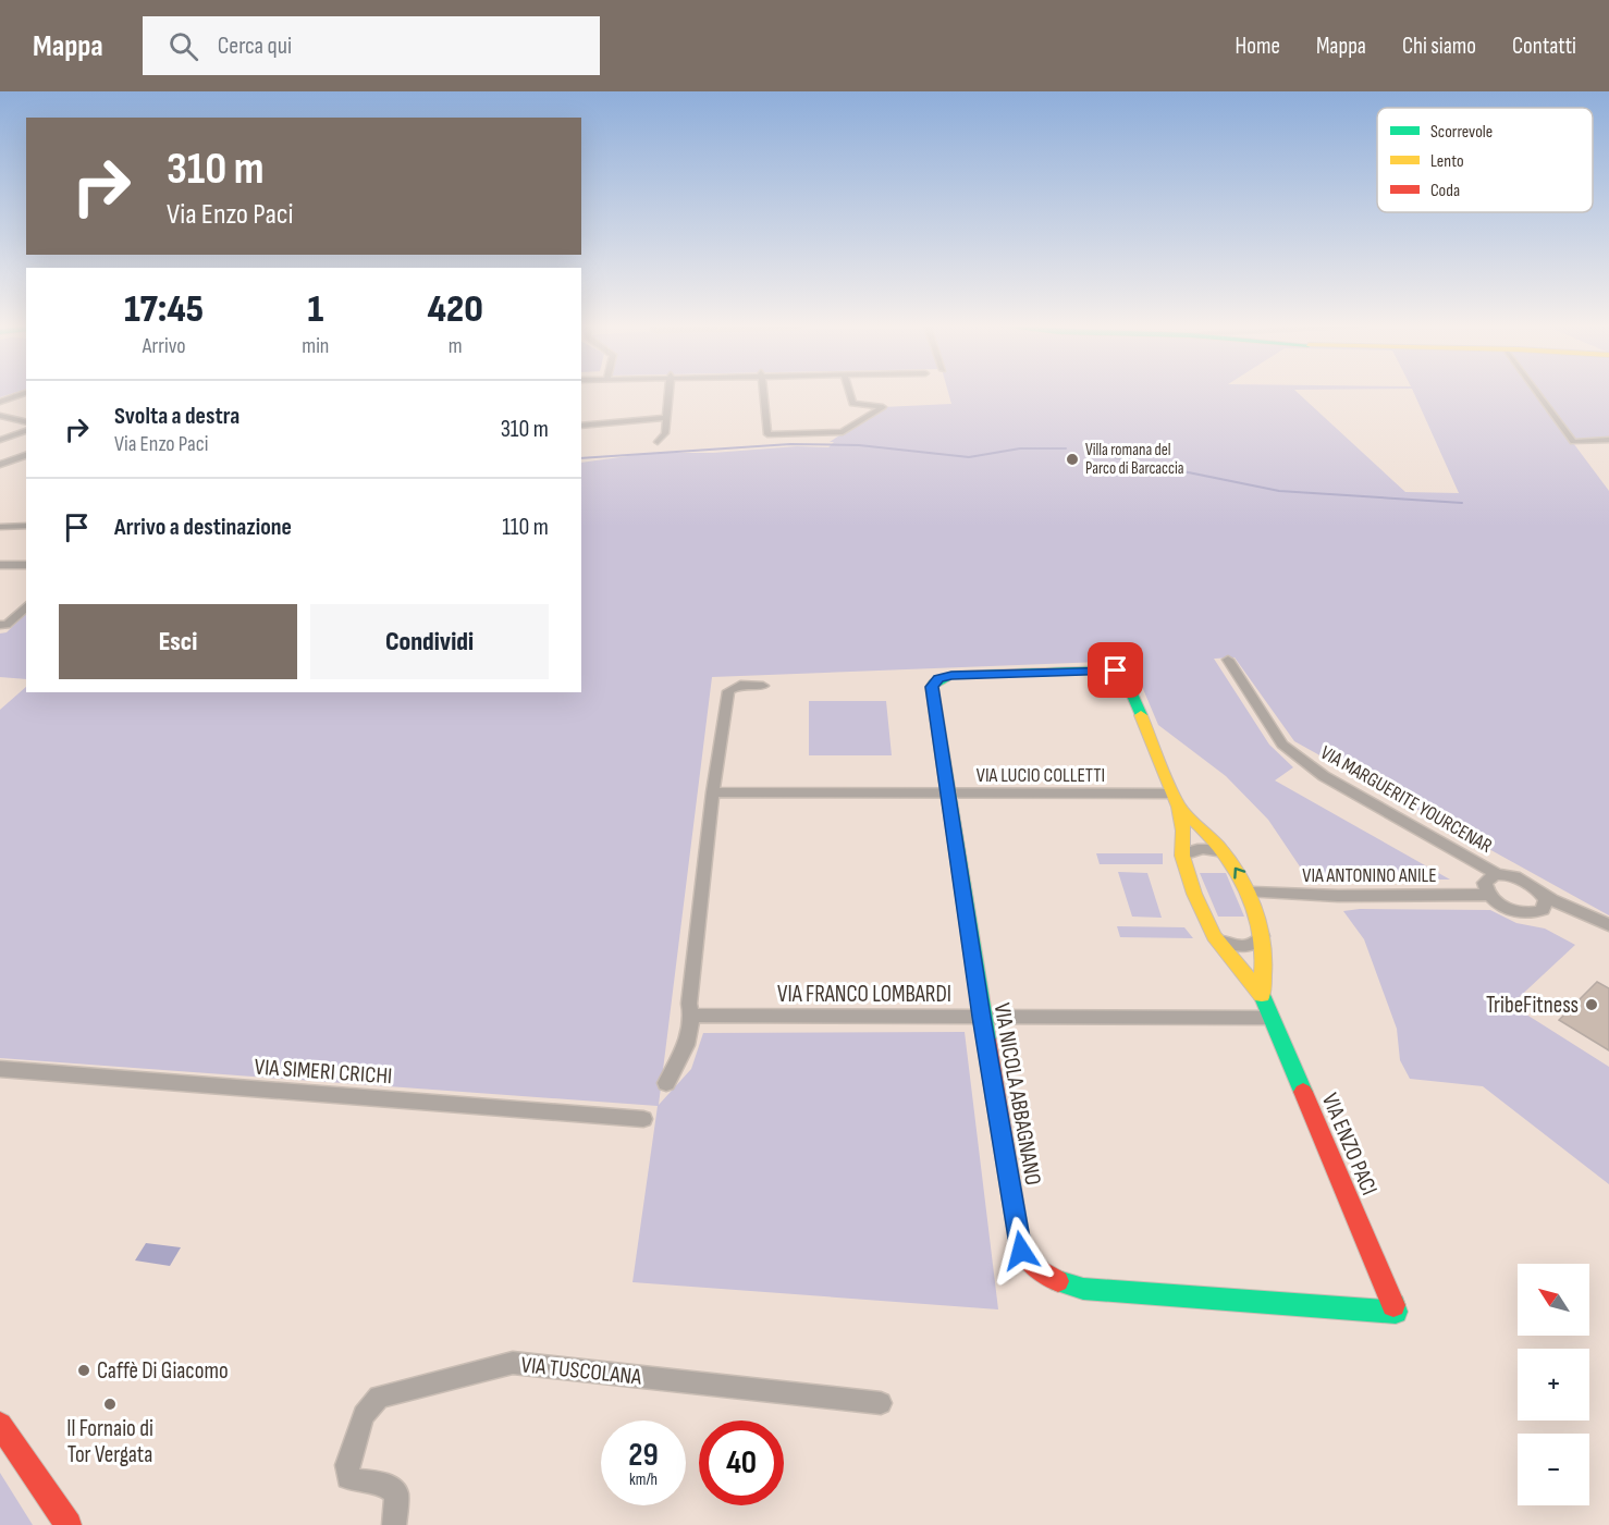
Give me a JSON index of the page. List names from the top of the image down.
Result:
{
  "streets": {
    "street": [
      "VIA LUCIO COLLETTI",
      "VIA MARGUERITE YOURCENAR",
      "VIA ANTONINO ANILE",
      "VIA FRANCO LOMBARDI",
      "VIA SIMERI CRICHI",
      "VIA NICOLA ABBAGNANO",
      "VIA ENZO PACI",
      "VIA TUSCOLANA"
    ]
  },
  "crossings": [
    ["VIA LUCIO COLLETTI", "VIA NICOLA ABBAGNANO"],
    ["VIA LUCIO COLLETTI", "VIA ENZO PACI"],
    ["VIA ANTONINO ANILE", "VIA ENZO PACI"],
    ["VIA FRANCO LOMBARDI", "VIA NICOLA ABBAGNANO"],
    ["VIA FRANCO LOMBARDI", "VIA ENZO PACI"],
    ["VIA NICOLA ABBAGNANO", "VIA ENZO PACI"]
  ],
  "places": [
    "Villa romana del Parco di Barcaccia",
    "TribeFitness",
    "Caffè Di Giacomo",
    "Il Fornaio di Tor Vergata"
  ],
  "legend": ["Scorrevole", "Lento", "Coda"],
  "north": "top left",
  "page": {
    "header": "Mappa",
    "search": "Cerca qui",
    "nav": [
      "Home",
      "Mappa",
      "Chi siamo",
      "Contatti"
    ],
    "turn": ["310 m", "Via Enzo Paci"],
    "eta": [
      "17:45",
      "Arrivo",
      "1",
      "min",
      "420",
      "m"
    ],
    "list": [
      {
        "name": "Svolta a destra",
        "note": "Via Enzo Paci",
        "value": "310 m"
      },
      {
        "name": "Arrivo a destinazione",
        "value": "110 m"
      }
    ],
    "buttons": ["Esci", "Condividi"],
    "map_buttons": ["+", "−"],
    "speed": "29 km/h",
    "limit": "40"
  }
}
